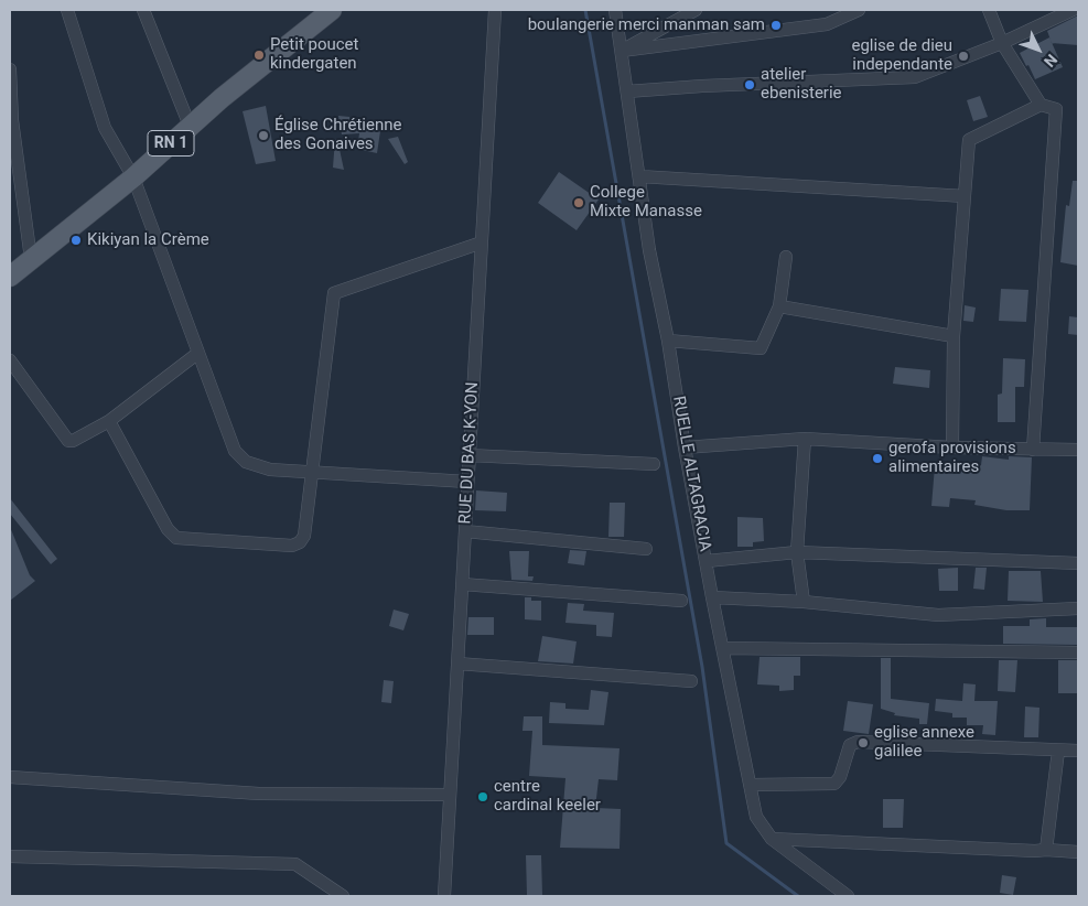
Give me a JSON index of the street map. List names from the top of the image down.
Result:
{
  "streets": {
    "main road": ["RN 1"],
    "street": ["RUE DU BAS K-YON", "RUELLE ALTAGRACIA"]
  },
  "places": [
    "boulangerie merci manman sam",
    "Petit poucet kindergaten",
    "eglise de dieu independante",
    "atelier ebenisterie",
    "Église Chrétienne des Gonaives",
    "College Mixte Manasse",
    "Kikiyan la Crème",
    "gerofa provisions alimentaires",
    "eglise annexe galilee",
    "centre cardinal keeler"
  ],
  "north": "bottom right"
}
